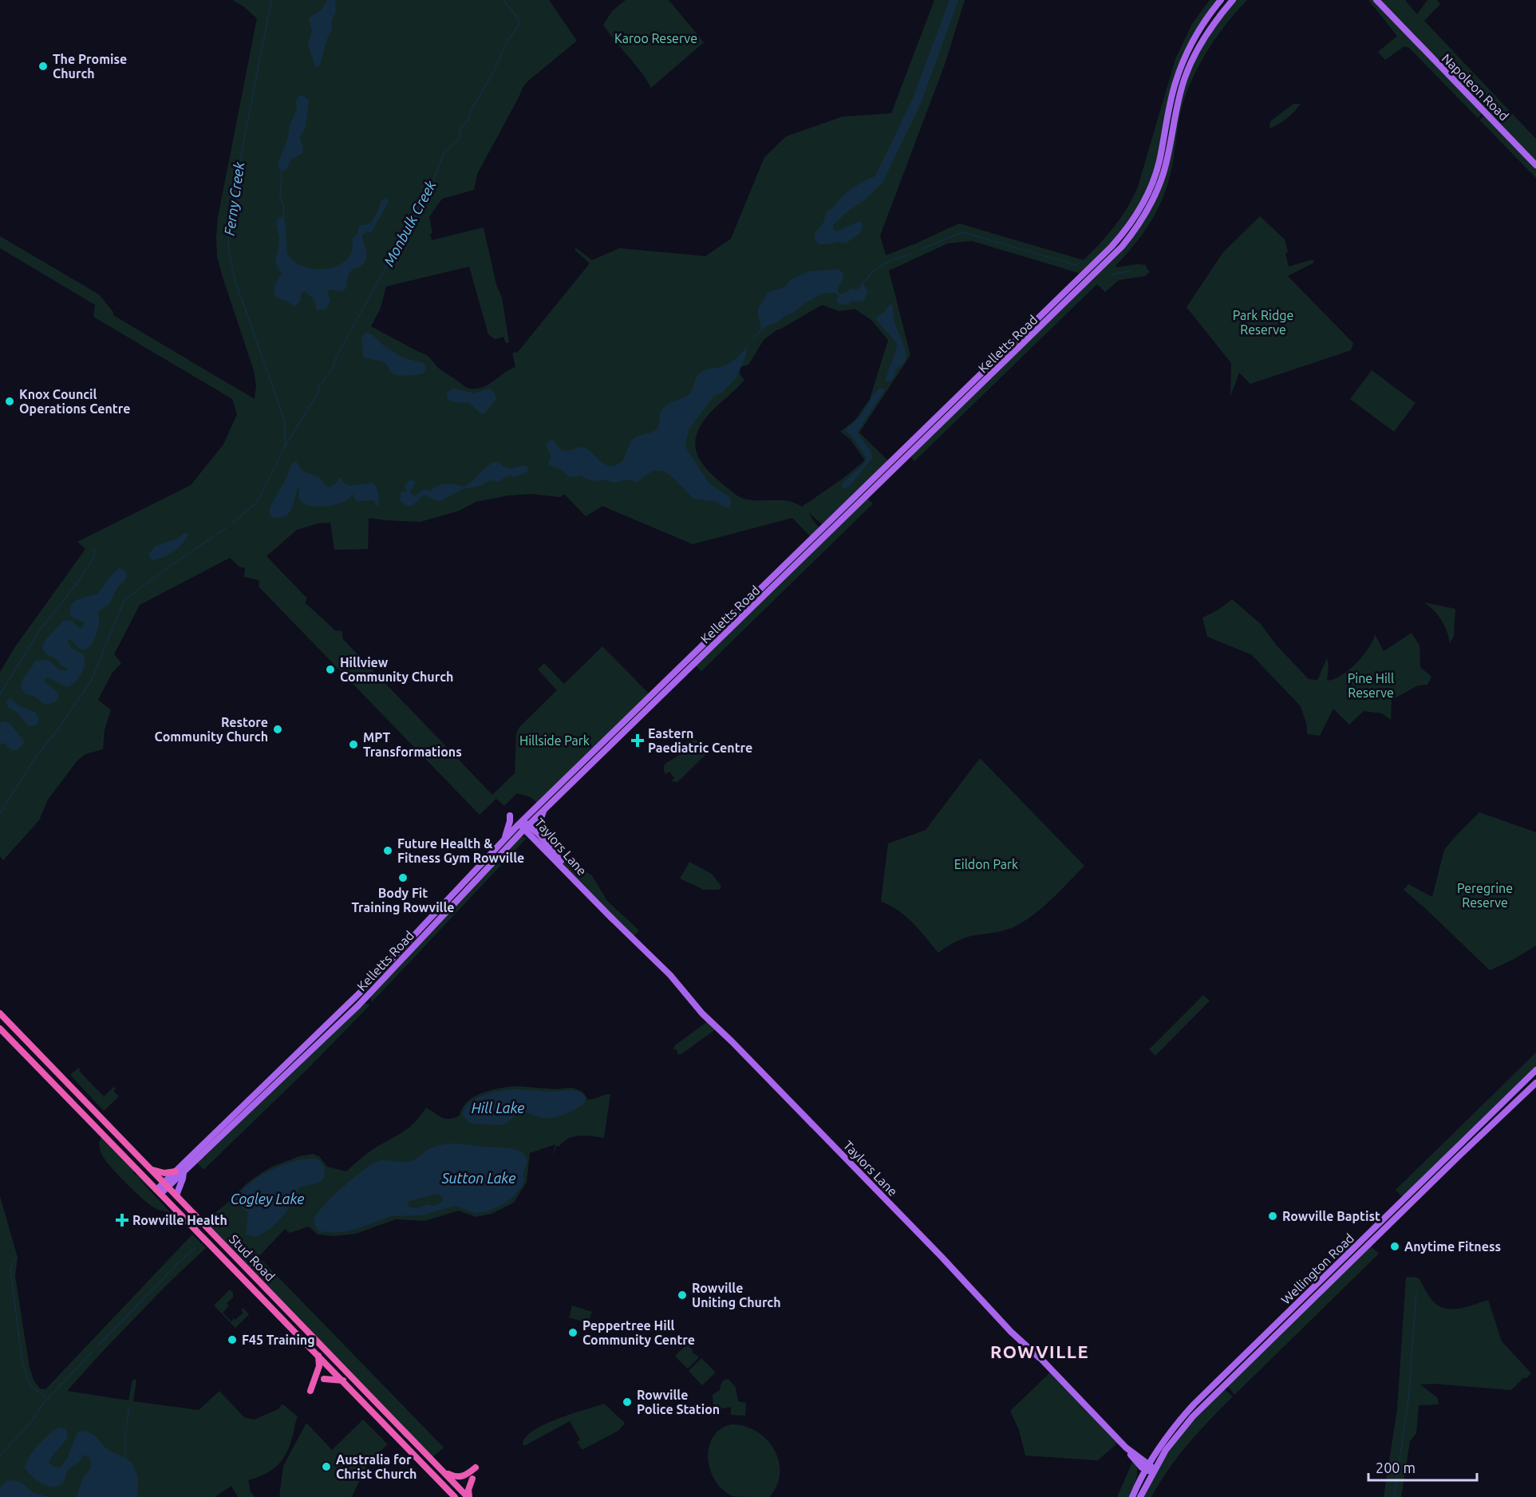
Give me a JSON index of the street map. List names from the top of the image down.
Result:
{
  "streets": {
    "highway": ["Stud Road"],
    "main road": [
      "Napoleon Road",
      "Kelletts Road",
      "Taylors Lane",
      "Wellington Road"
    ]
  },
  "crossings": [
    ["Kelletts Road", "Taylors Lane"],
    ["Kelletts Road", "Stud Road"],
    ["Taylors Lane", "Wellington Road"]
  ],
  "districts": ["ROWVILLE"],
  "water": [
    "Ferny Creek",
    "Monbulk Creek",
    "Hill Lake",
    "Sutton Lake",
    "Cogley Lake"
  ],
  "parks": [
    "Karoo Reserve",
    "Park Ridge Reserve",
    "Pine Hill Reserve",
    "Hillside Park",
    "Eildon Park",
    "Peregrine Reserve"
  ],
  "places": {
    "other": [
      "The Promise Church",
      "Knox Council Operations Centre",
      "Hillview Community Church",
      "Restore Community Church",
      "MPT Transformations",
      "Future Health & Fitness Gym Rowville",
      "Body Fit Training Rowville",
      "Rowville Baptist",
      "Anytime Fitness",
      "Rowville Uniting Church",
      "Peppertree Hill Community Centre",
      "F45 Training",
      "Rowville Police Station",
      "Australia for Christ Church"
    ],
    "health": ["Eastern Paediatric Centre", "Rowville Health"]
  },
  "scale_bar": "200 m"
}
